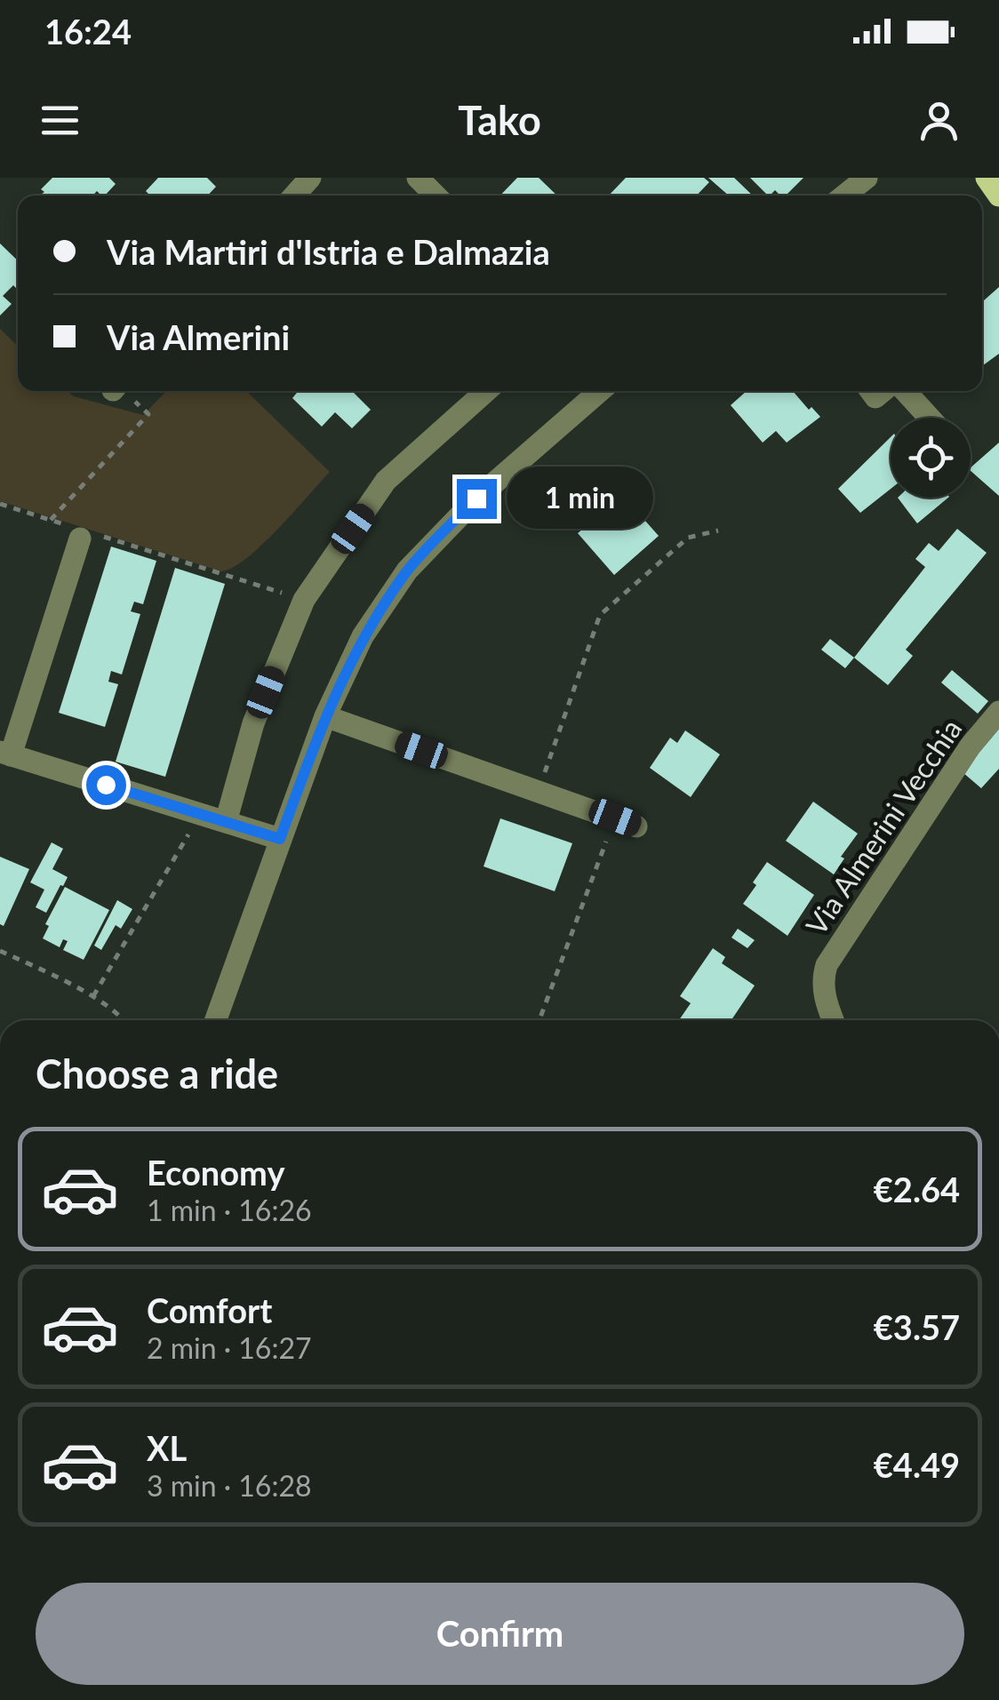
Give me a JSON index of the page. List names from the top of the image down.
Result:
{
  "streets": {
    "street": ["Via Almerini Vecchia"]
  },
  "page": {
    "status": "16:24",
    "header": "Tako",
    "banner": ["Via Martiri d'Istria e Dalmazia", "Via Almerini"],
    "bubble": "1 min",
    "heading": "Choose a ride",
    "list": [
      {
        "name": "Economy",
        "note": "1 min · 16:26",
        "value": "€2.64"
      },
      {
        "name": "Comfort",
        "note": "2 min · 16:27",
        "value": "€3.57"
      },
      {
        "name": "XL",
        "note": "3 min · 16:28",
        "value": "€4.49"
      }
    ],
    "buttons": "Confirm"
  }
}
